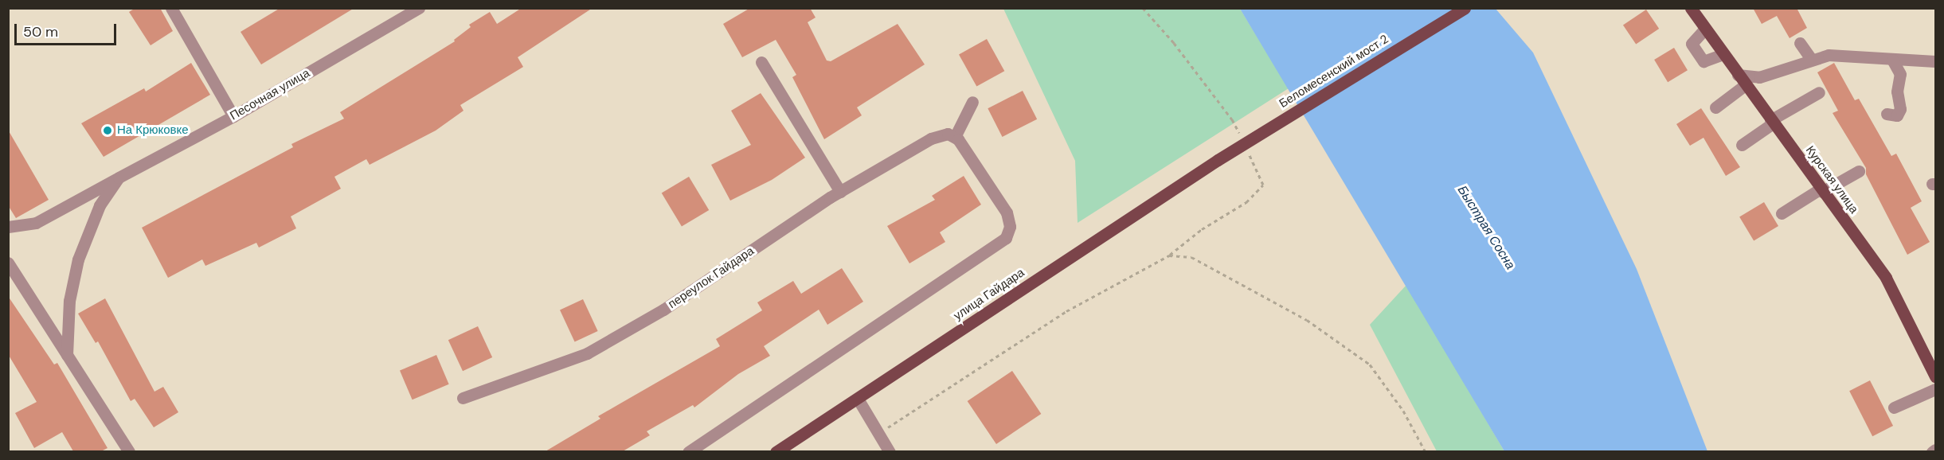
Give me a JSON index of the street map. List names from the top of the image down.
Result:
{
  "streets": {
    "main road": ["Беломесенский мост 2", "Курская улица", "улица Гайдара"],
    "street": ["Песочная улица", "переулок Гайдара"]
  },
  "crossings": [
    ["Беломесенский мост 2", "улица Гайдара"]
  ],
  "water": ["Быстрая Сосна"],
  "places": ["На Крюковке"],
  "scale_bar": "50 m"
}
